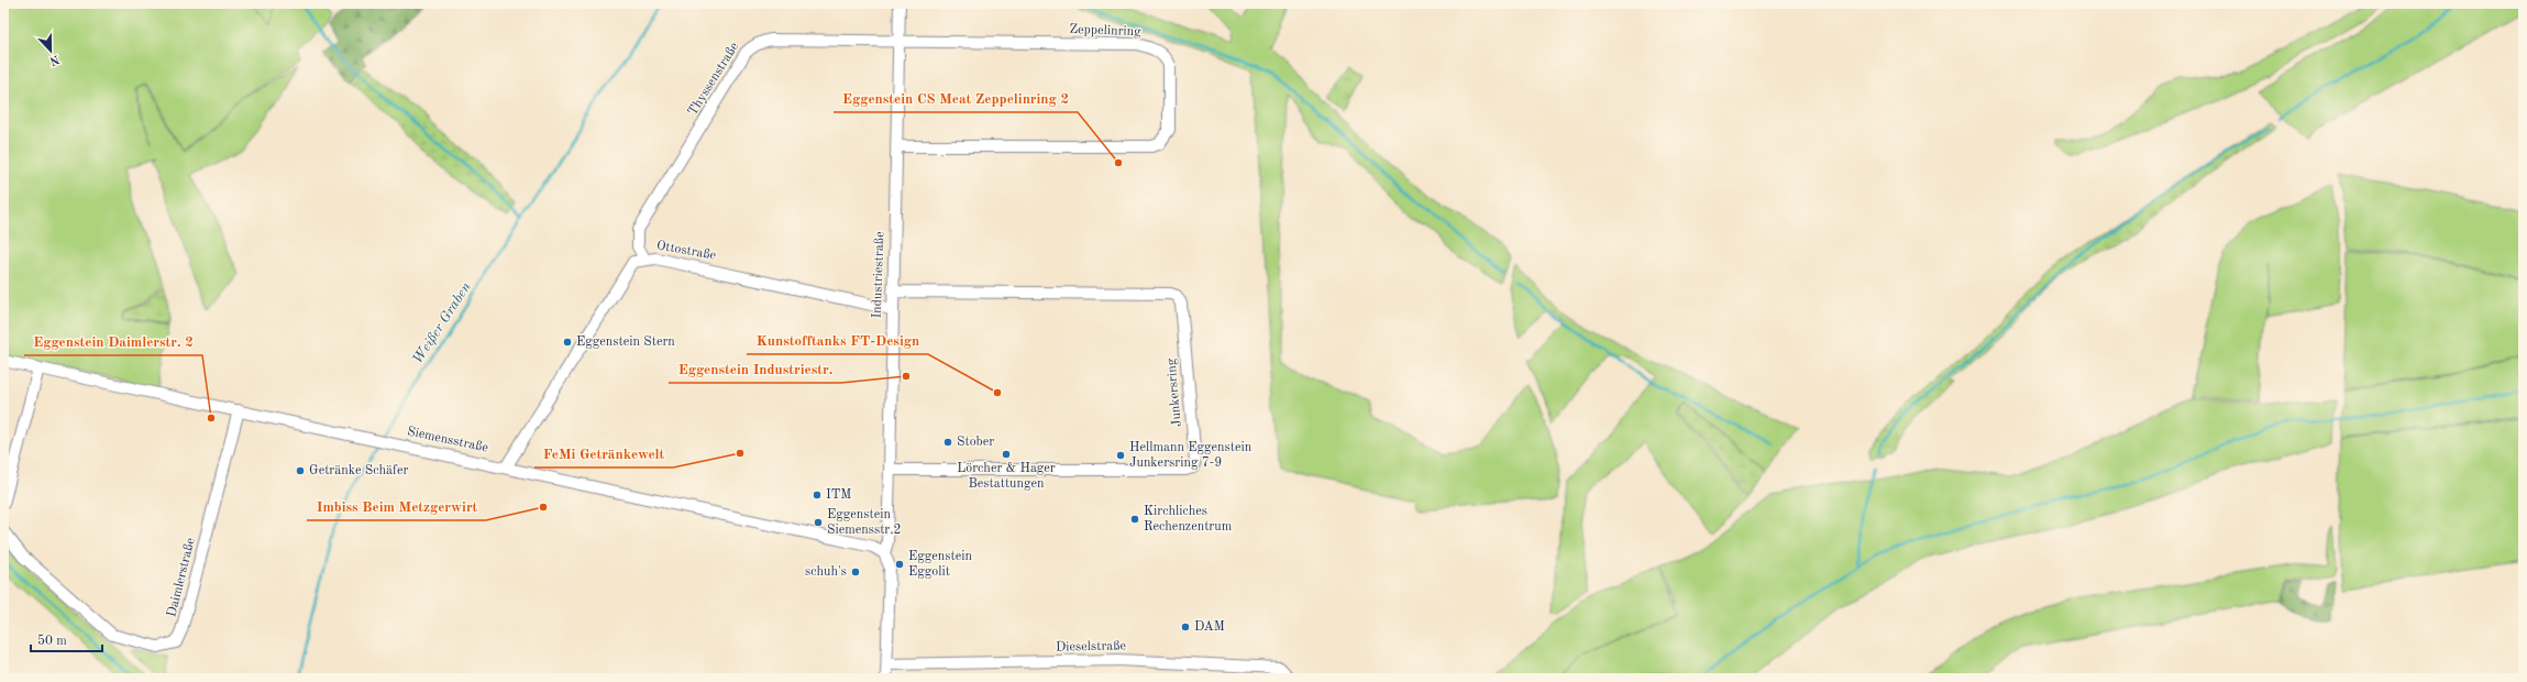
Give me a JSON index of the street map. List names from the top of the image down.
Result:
{
  "streets": {
    "street": [
      "Zeppelinring",
      "Thyssenstraße",
      "Ottostraße",
      "Industriestraße",
      "Junkersring",
      "Siemensstraße",
      "Daimlerstraße",
      "Dieselstraße"
    ]
  },
  "crossings": [
    ["Zeppelinring", "Thyssenstraße"],
    ["Zeppelinring", "Industriestraße"],
    ["Thyssenstraße", "Ottostraße"],
    ["Thyssenstraße", "Industriestraße"],
    ["Ottostraße", "Industriestraße"],
    ["Ottostraße", "Siemensstraße"],
    ["Industriestraße", "Junkersring"],
    ["Industriestraße", "Siemensstraße"],
    ["Industriestraße", "Dieselstraße"],
    ["Siemensstraße", "Daimlerstraße"]
  ],
  "water": ["Weißer Graben"],
  "places": [
    "Eggenstein CS Meat Zeppelinring 2",
    "Eggenstein Stern",
    "Eggenstein Industriestr.",
    "Kunstofftanks FT-Design",
    "Eggenstein Daimlerstr. 2",
    "Stober",
    "FeMi Getränkewelt",
    "Lörcher & Hager Bestattungen",
    "Hellmann Eggenstein Junkersring 7-9",
    "Getränke Schäfer",
    "ITM",
    "Imbiss Beim Metzgerwirt",
    "Kirchliches Rechenzentrum",
    "Eggenstein Siemensstr.2",
    "Eggenstein Eggolit",
    "schuh's",
    "DAM"
  ],
  "scale_bar": "50 m",
  "north": "bottom"
}
